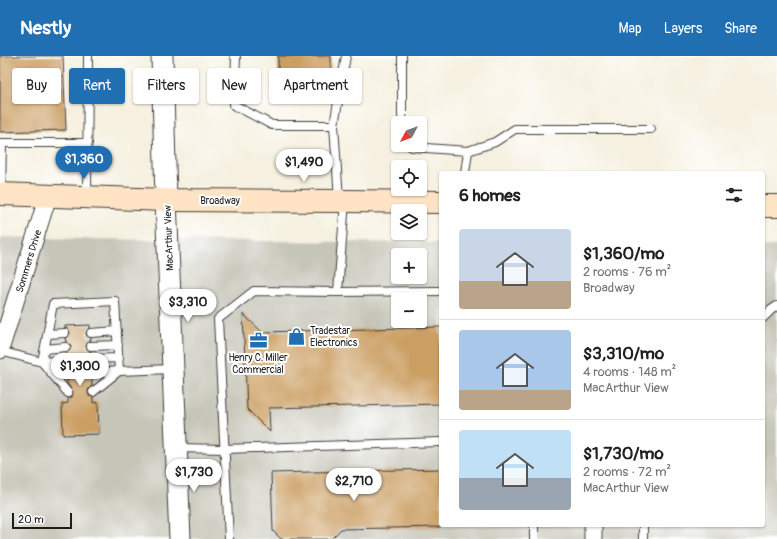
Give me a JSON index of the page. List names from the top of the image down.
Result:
{
  "streets": {
    "main road": ["Broadway"],
    "street": ["MacArthur View", "Sommers Drive"]
  },
  "crossings": [
    ["Broadway", "MacArthur View"],
    ["Broadway", "Sommers Drive"]
  ],
  "places": {
    "shop": ["Tradestar Electronics"],
    "office": ["Henry C. Miller Commercial"]
  },
  "scale_bar": "20 m",
  "north": "bottom left",
  "page": {
    "header": "Nestly",
    "nav": ["Map", "Layers", "Share"],
    "chip": [
      "Buy",
      "Rent",
      "Filters",
      "New",
      "Apartment"
    ],
    "map_buttons": ["+", "−"],
    "price": [
      "$1,360",
      "$1,490",
      "$3,310",
      "$1,300",
      "$1,730",
      "$2,710"
    ],
    "heading": "6 homes",
    "list": [
      {
        "name": "$1,360/mo",
        "note": "2 rooms · 76 m² · Broadway"
      },
      {
        "name": "$3,310/mo",
        "note": "4 rooms · 148 m² · MacArthur View"
      },
      {
        "name": "$1,730/mo",
        "note": "2 rooms · 72 m² · MacArthur View"
      }
    ],
    "scale": "20 m"
  }
}
